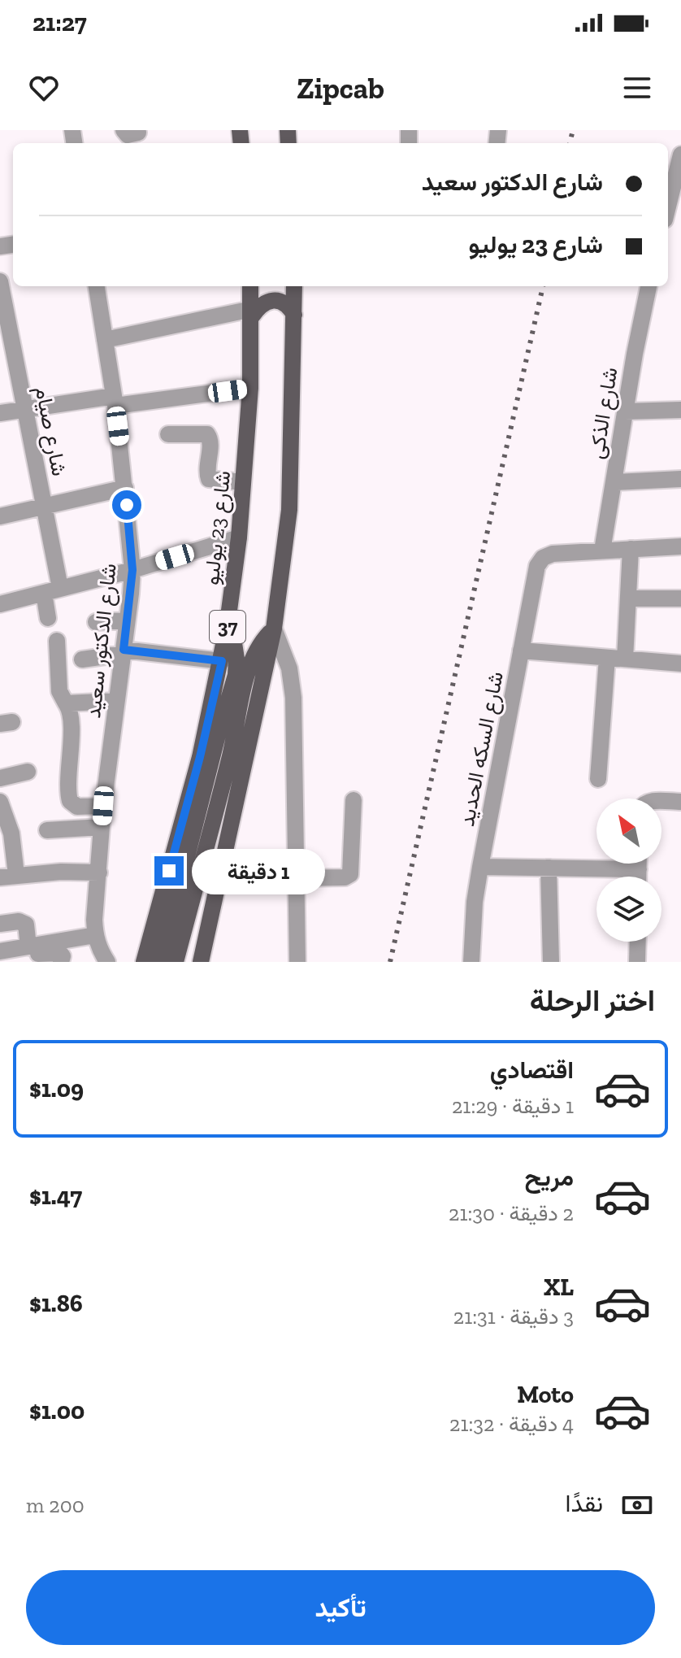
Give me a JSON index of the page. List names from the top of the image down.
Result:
{
  "streets": {
    "main road": ["شارع 23 يوليو", "37"],
    "street": [
      "شارع الذكى",
      "شارع صيام",
      "شارع الدكتور سعيد",
      "شارع السكه الحديد"
    ]
  },
  "crossings": [
    ["شارع الذكى", "شارع السكه الحديد"]
  ],
  "north": "top left",
  "page": {
    "status": "21:27",
    "header": "Zipcab",
    "banner": ["شارع الدكتور سعيد", "شارع 23 يوليو"],
    "bubble": "1 دقيقة",
    "heading": "اختر الرحلة",
    "list": [
      {
        "name": "اقتصادي",
        "note": "1 دقيقة · 21:29",
        "value": "$1.09"
      },
      {
        "name": "مريح",
        "note": "2 دقيقة · 21:30",
        "value": "$1.47"
      },
      {
        "name": "XL",
        "note": "3 دقيقة · 21:31",
        "value": "$1.86"
      },
      {
        "name": "Moto",
        "note": "4 دقيقة · 21:32",
        "value": "$1.00"
      }
    ],
    "pay": ["نقدًا", "200 m"],
    "buttons": "تأكيد"
  }
}
